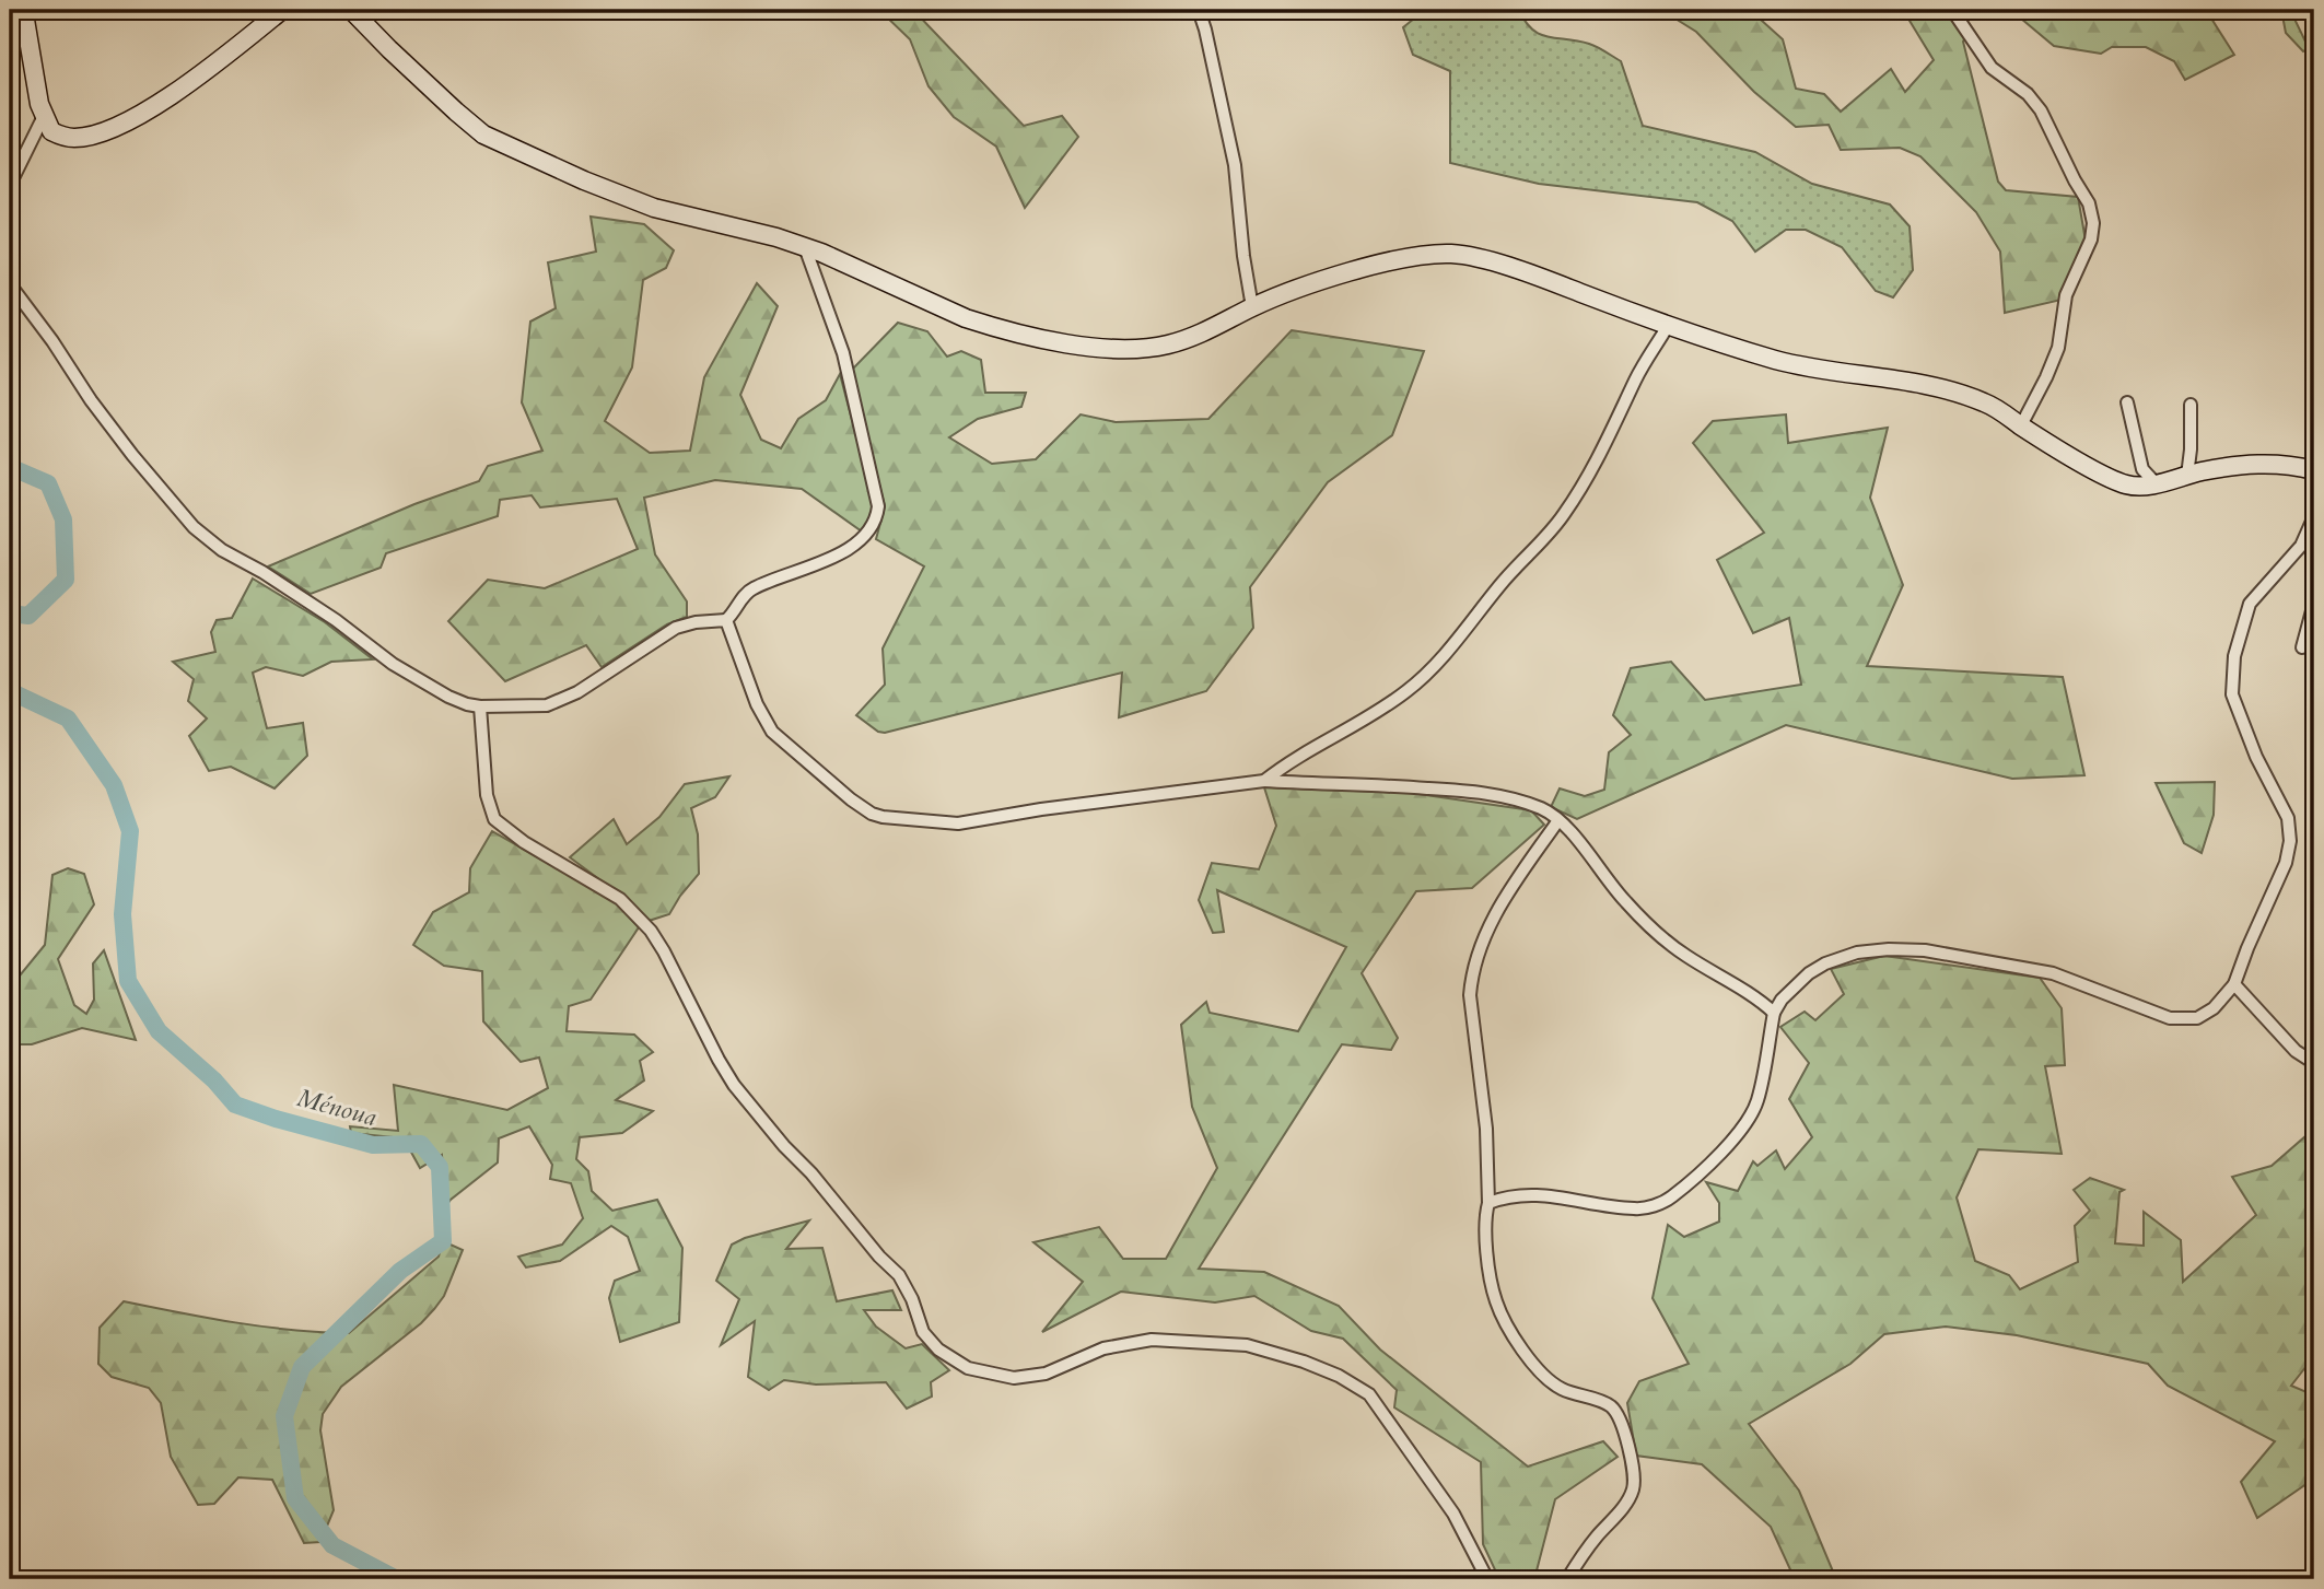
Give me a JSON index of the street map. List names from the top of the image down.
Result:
{
  "water": ["Ménoua"]
}
